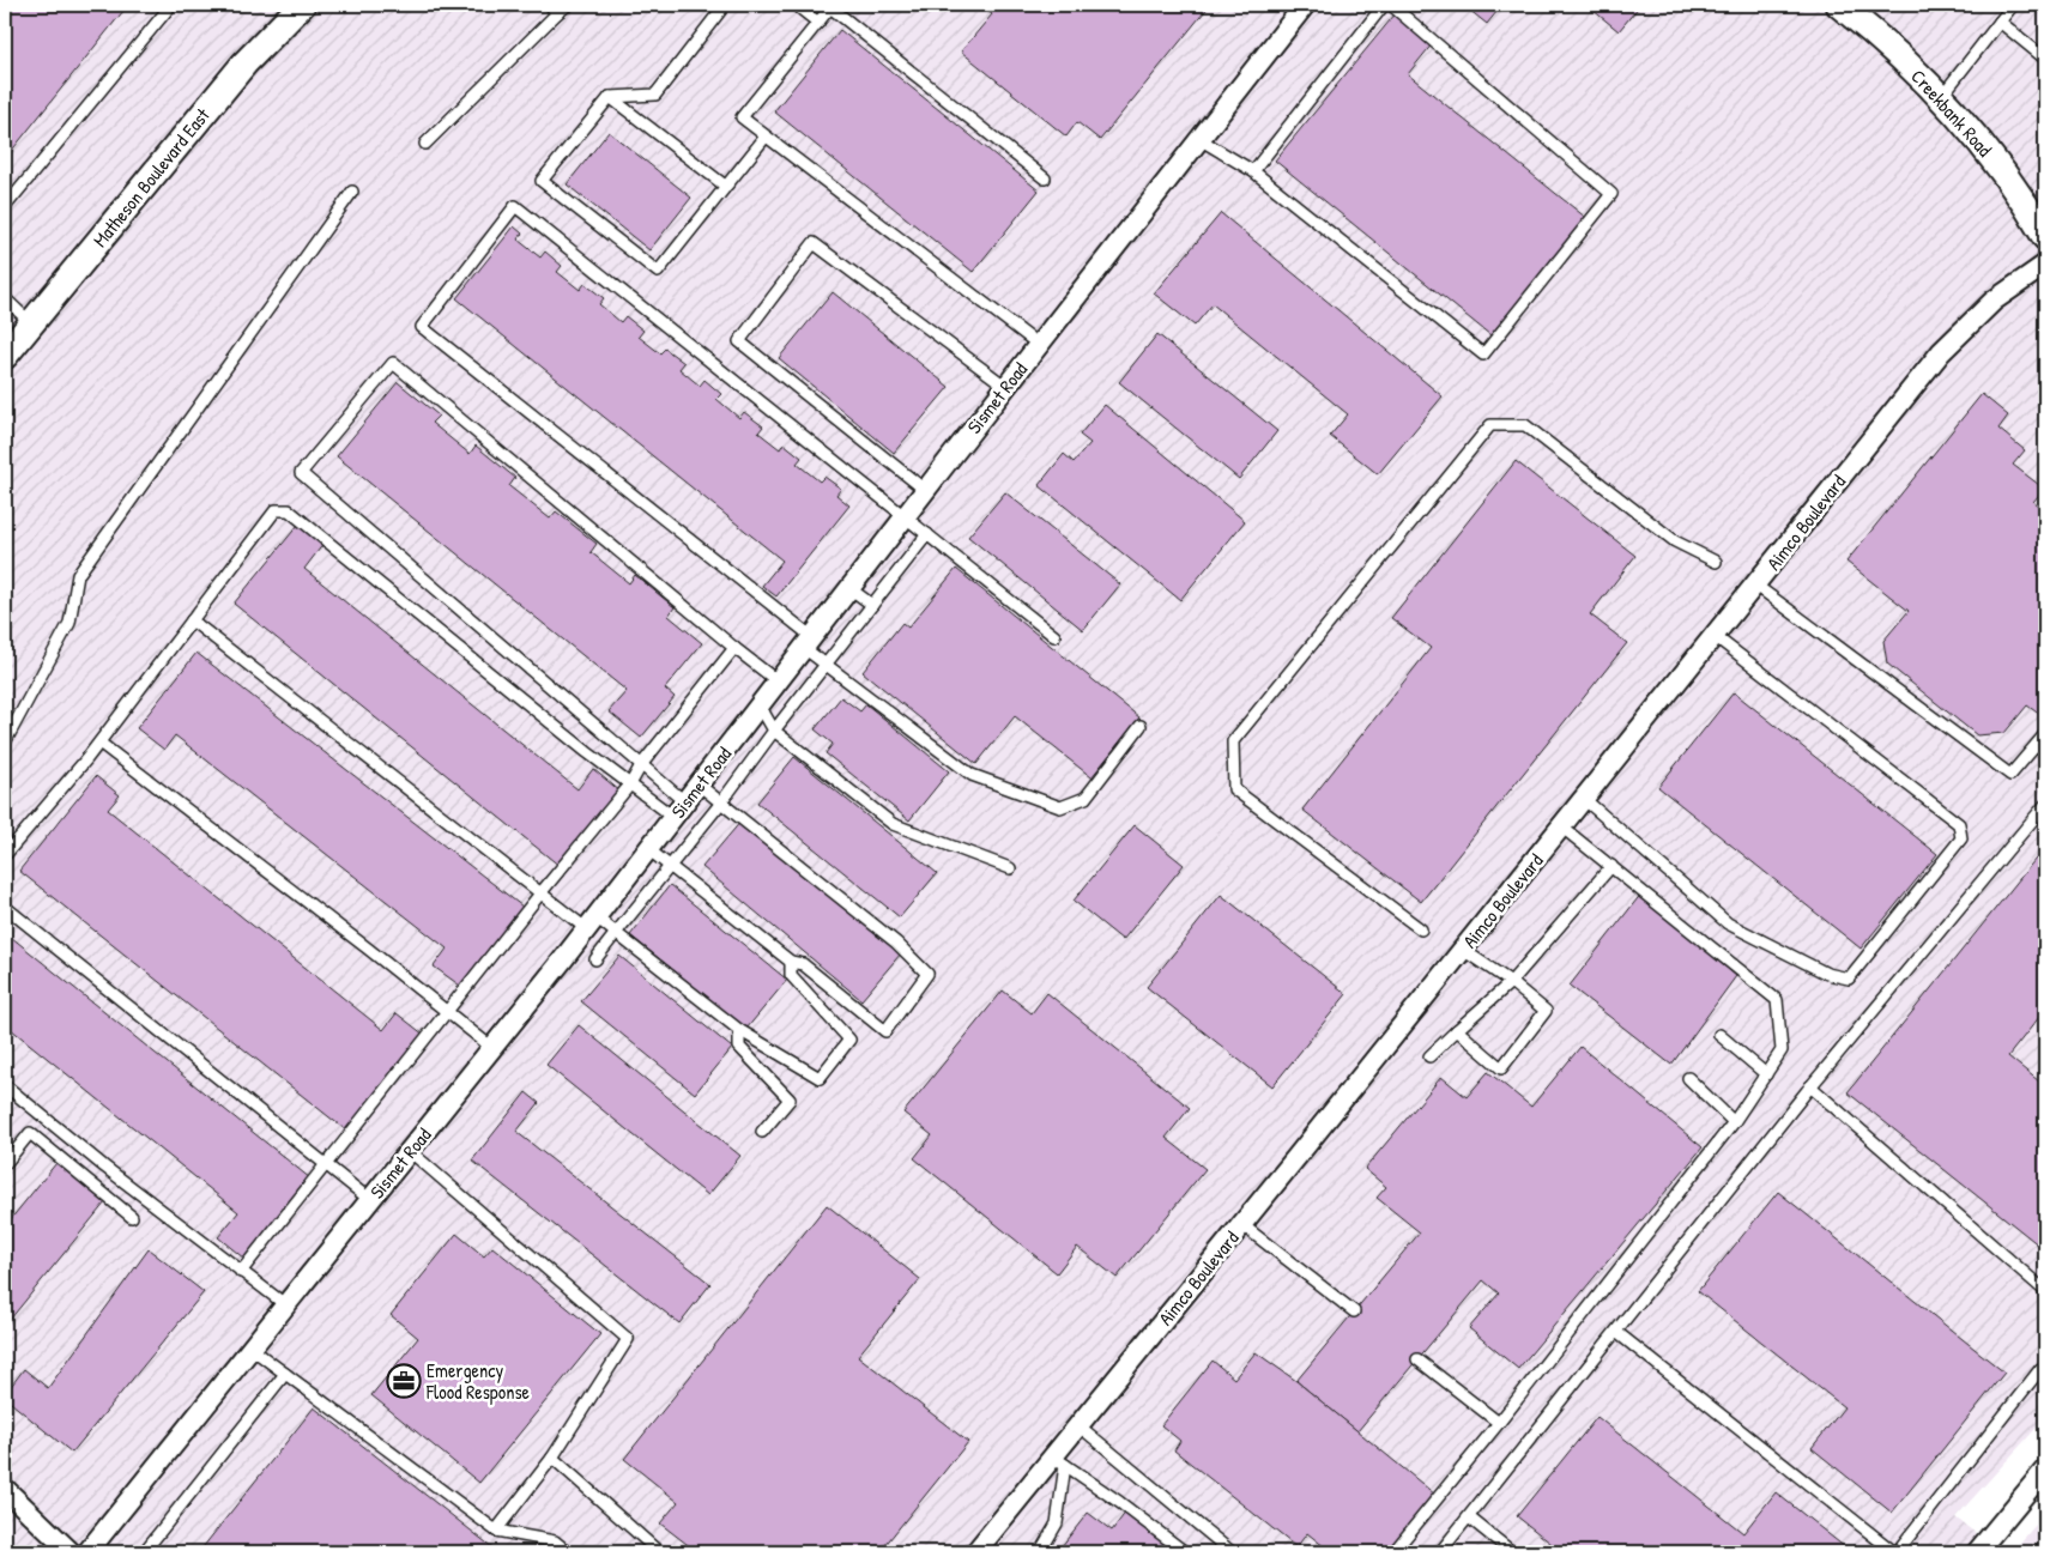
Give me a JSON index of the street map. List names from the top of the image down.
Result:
{
  "streets": {
    "street": [
      "Creekbank Road",
      "Matheson Boulevard East",
      "Sismet Road",
      "Aimco Boulevard"
    ]
  },
  "places": {
    "office": ["Emergency Flood Response"]
  }
}
